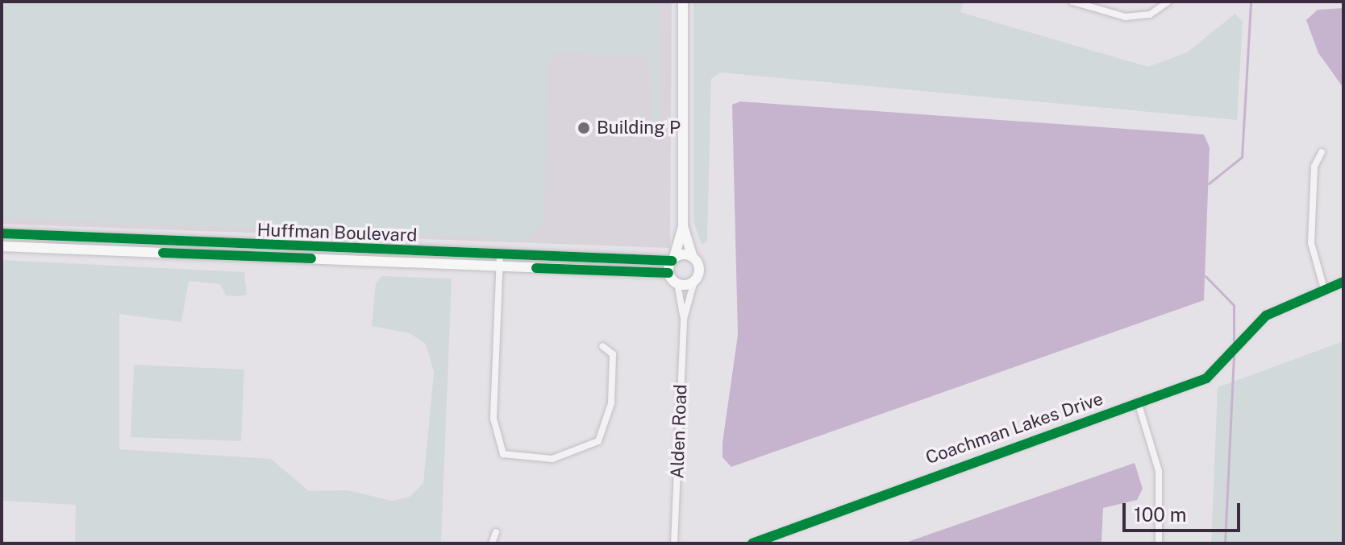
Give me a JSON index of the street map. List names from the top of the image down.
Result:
{
  "streets": {
    "street": ["Huffman Boulevard", "Coachman Lakes Drive", "Alden Road"]
  },
  "crossings": [
    ["Huffman Boulevard", "Alden Road"]
  ],
  "places": ["Building P"],
  "scale_bar": "100 m"
}
